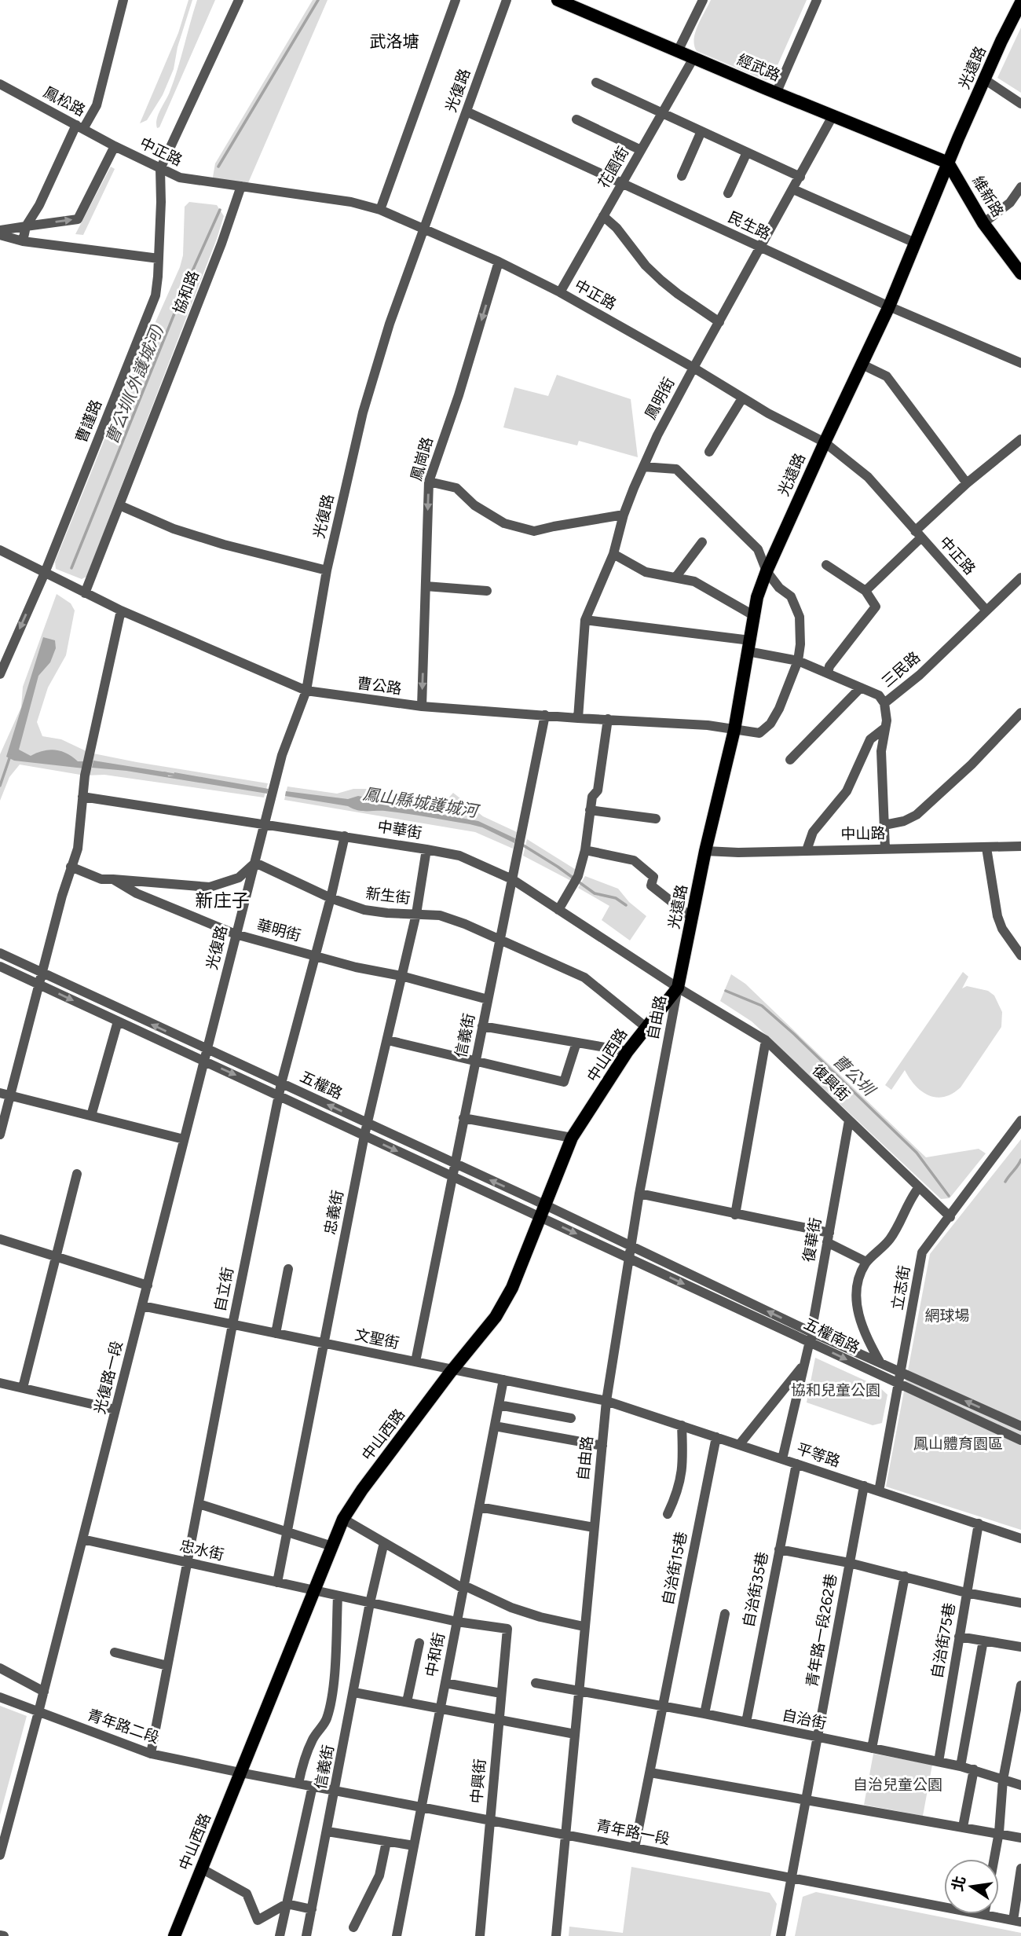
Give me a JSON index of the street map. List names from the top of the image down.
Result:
{
  "streets": {
    "main road": [
      "經武路",
      "光遠路",
      "維新路",
      "中山西路"
    ],
    "street": [
      "光復路",
      "鳳松路",
      "中正路",
      "花園街",
      "民生路",
      "協和路",
      "鳳明街",
      "曹謹路",
      "鳳崗路",
      "三民路",
      "曹公路",
      "中華街",
      "中山路",
      "新生街",
      "華明街",
      "自由路",
      "信義街",
      "復興街",
      "五權路",
      "忠義街",
      "復華街",
      "立志街",
      "自立街",
      "五權南路",
      "文聖街",
      "光復路一段",
      "平等路",
      "忠水街",
      "自治街15巷",
      "自治街35巷",
      "青年路一段262巷",
      "自治街75巷",
      "中和街",
      "自治街",
      "青年路二段",
      "中興街",
      "青年路一段"
    ]
  },
  "crossings": [
    ["經武路", "光遠路"],
    ["經武路", "花園街"],
    ["經武路", "維新路"],
    ["經武路", "鳳明街"],
    ["光遠路", "中正路"],
    ["光遠路", "維新路"],
    ["光遠路", "民生路"],
    ["光遠路", "三民路"],
    ["光遠路", "曹公路"],
    ["光遠路", "中華街"],
    ["光遠路", "中山路"],
    ["光遠路", "自由路"],
    ["光遠路", "中山西路"],
    ["光遠路", "復興街"],
    ["光復路", "中正路"],
    ["光復路", "民生路"],
    ["光復路", "曹公路"],
    ["光復路", "中華街"],
    ["光復路", "新生街"],
    ["光復路", "華明街"],
    ["光復路", "五權路"],
    ["光復路", "光復路一段"],
    ["鳳松路", "中正路"],
    ["中正路", "花園街"],
    ["中正路", "協和路"],
    ["中正路", "鳳明街"],
    ["中正路", "曹謹路"],
    ["中正路", "鳳崗路"],
    ["中正路", "三民路"],
    ["花園街", "民生路"],
    ["民生路", "鳳明街"],
    ["協和路", "曹公路"],
    ["鳳明街", "三民路"],
    ["鳳明街", "曹公路"],
    ["曹謹路", "曹公路"],
    ["鳳崗路", "曹公路"],
    ["三民路", "曹公路"],
    ["曹公路", "信義街"],
    ["中華街", "自由路"],
    ["中華街", "信義街"],
    ["中華街", "中山西路"],
    ["中華街", "復興街"],
    ["中華街", "忠義街"],
    ["中華街", "自立街"],
    ["新生街", "信義街"],
    ["新生街", "中山西路"],
    ["新生街", "忠義街"],
    ["新生街", "自立街"],
    ["華明街", "信義街"],
    ["華明街", "忠義街"],
    ["華明街", "自立街"],
    ["自由路", "中山西路"],
    ["自由路", "復興街"],
    ["自由路", "五權路"],
    ["自由路", "五權南路"],
    ["自由路", "文聖街"],
    ["自由路", "平等路"],
    ["自由路", "自治街"],
    ["自由路", "青年路一段"],
    ["信義街", "五權路"],
    ["信義街", "文聖街"],
    ["信義街", "青年路一段"],
    ["中山西路", "復興街"],
    ["中山西路", "五權路"],
    ["中山西路", "文聖街"],
    ["中山西路", "忠水街"],
    ["中山西路", "青年路二段"],
    ["中山西路", "青年路一段"],
    ["復興街", "復華街"],
    ["復興街", "立志街"],
    ["五權路", "忠義街"],
    ["五權路", "自立街"],
    ["五權路", "五權南路"],
    ["五權路", "光復路一段"],
    ["忠義街", "文聖街"],
    ["忠義街", "忠水街"],
    ["復華街", "五權南路"],
    ["復華街", "平等路"],
    ["立志街", "五權南路"],
    ["立志街", "平等路"],
    ["自立街", "文聖街"],
    ["自立街", "忠水街"],
    ["自立街", "青年路二段"],
    ["文聖街", "光復路一段"],
    ["文聖街", "平等路"],
    ["文聖街", "中和街"],
    ["光復路一段", "忠水街"],
    ["光復路一段", "青年路二段"],
    ["平等路", "自治街15巷"],
    ["平等路", "自治街35巷"],
    ["平等路", "青年路一段262巷"],
    ["平等路", "自治街75巷"],
    ["自治街15巷", "自治街"],
    ["自治街15巷", "青年路一段"],
    ["自治街35巷", "自治街"],
    ["青年路一段262巷", "自治街"],
    ["青年路一段262巷", "青年路一段"],
    ["自治街75巷", "自治街"],
    ["中和街", "中興街"],
    ["中和街", "青年路一段"],
    ["青年路二段", "青年路一段"],
    ["中興街", "青年路一段"]
  ],
  "one_way": ["鳳崗路"],
  "districts": ["武洛塘", "新庄子"],
  "water": ["曹公圳(外護城河)", "鳳山縣城護城河", "曹公圳"],
  "parks": [
    "網球場",
    "協和兒童公園",
    "鳳山體育園區",
    "自治兒童公園"
  ],
  "north": "left"
}
